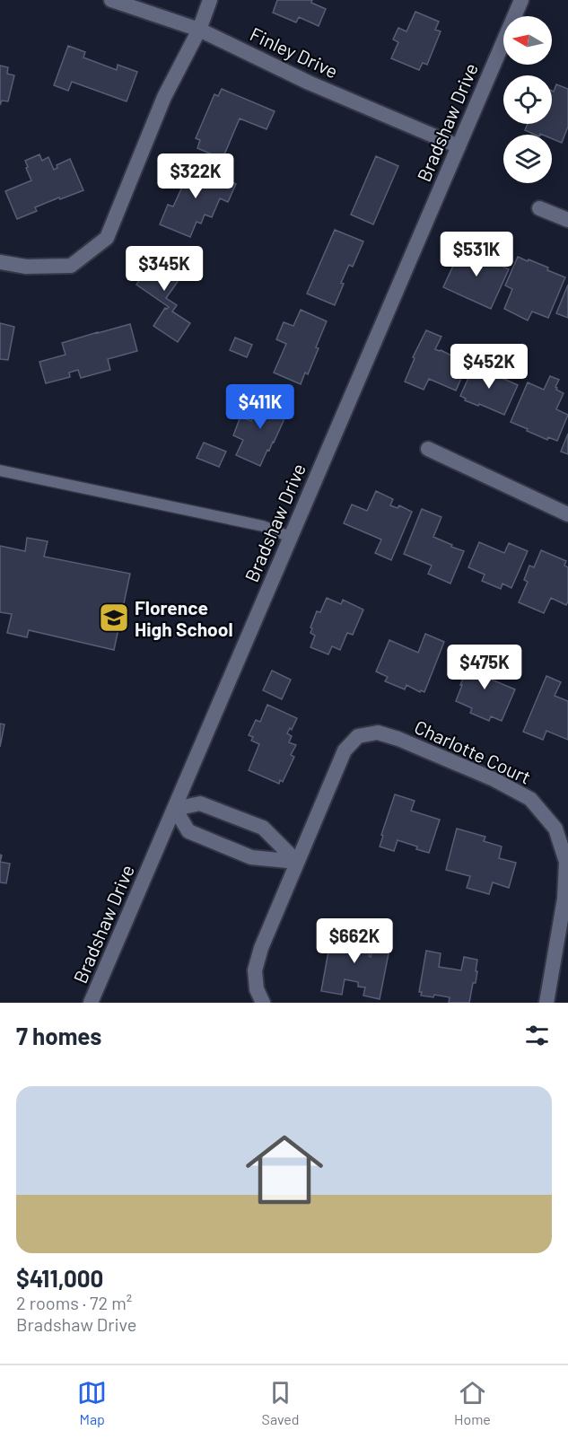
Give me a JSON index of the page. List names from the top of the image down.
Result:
{
  "streets": {
    "street": ["Finley Drive", "Bradshaw Drive", "Charlotte Court"]
  },
  "crossings": [
    ["Finley Drive", "Bradshaw Drive"]
  ],
  "places": {
    "school or university": ["Florence High School"]
  },
  "north": "left",
  "page": {
    "price": [
      "$322K",
      "$531K",
      "$345K",
      "$452K",
      "$411K",
      "$475K",
      "$662K"
    ],
    "heading": "7 homes",
    "list": [
      {
        "name": "$411,000",
        "note": "2 rooms · 72 m² · Bradshaw Drive"
      }
    ],
    "tabs": ["Map", "Saved", "Home"]
  }
}
